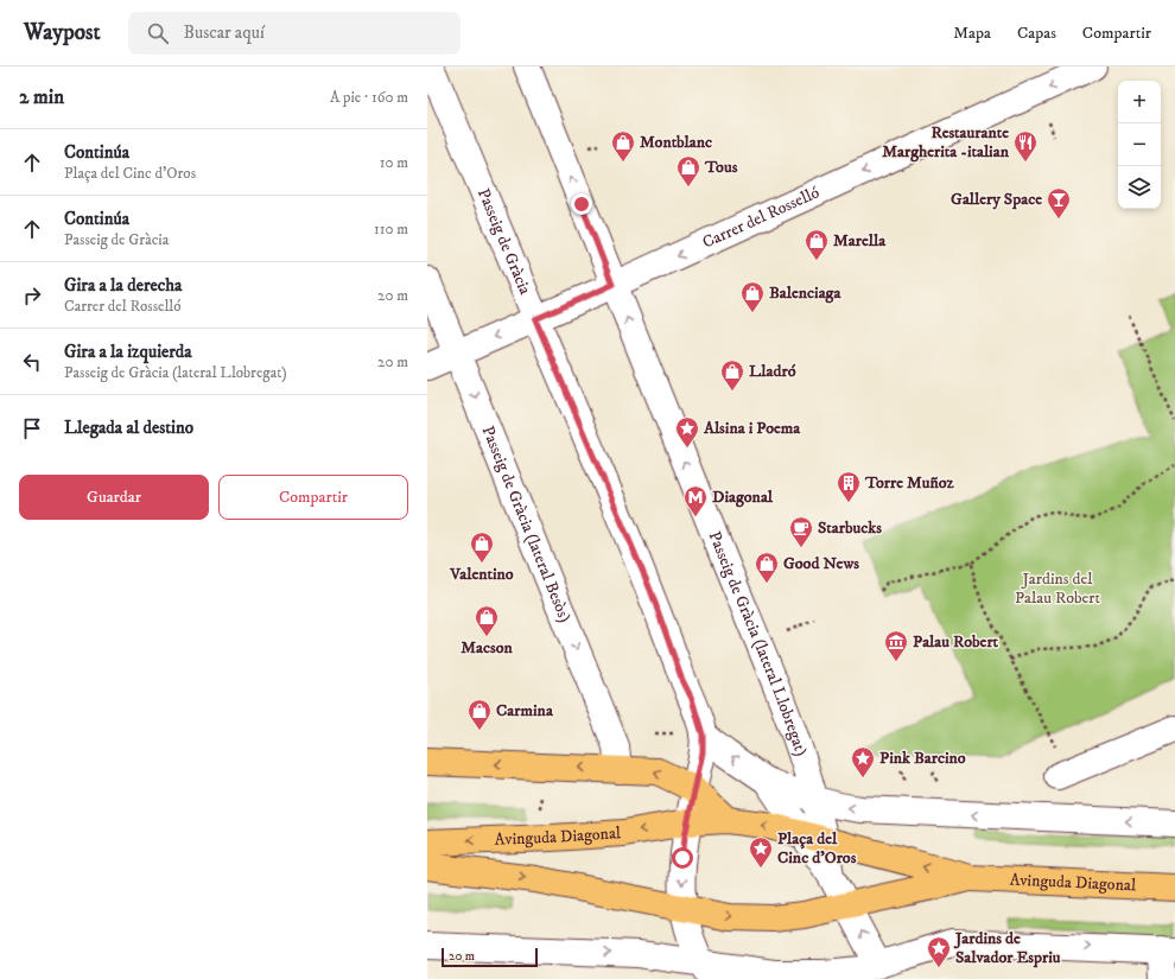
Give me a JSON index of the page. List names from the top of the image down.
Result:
{
  "streets": {
    "main road": ["Avinguda Diagonal"],
    "street": [
      "Carrer del Rosselló",
      "Passeig de Gràcia",
      "Passeig de Gràcia (lateral Besòs)",
      "Passeig de Gràcia (lateral Llobregat)"
    ]
  },
  "crossings": [
    ["Carrer del Rosselló", "Passeig de Gràcia"],
    ["Carrer del Rosselló", "Passeig de Gràcia (lateral Besòs)"],
    ["Carrer del Rosselló", "Passeig de Gràcia (lateral Llobregat)"],
    ["Passeig de Gràcia", "Avinguda Diagonal"]
  ],
  "one_way": [
    "Carrer del Rosselló",
    "Passeig de Gràcia (lateral Besòs)",
    "Passeig de Gràcia (lateral Llobregat)",
    "Avinguda Diagonal"
  ],
  "parks": ["Jardins del Palau Robert"],
  "places": {
    "shop": [
      "Montblanc",
      "Tous",
      "Marella",
      "Balenciaga",
      "Lladró",
      "Valentino",
      "Good News",
      "Macson",
      "Carmina"
    ],
    "restaurant": ["Restaurante Margherita -italian"],
    "bar": ["Gallery Space"],
    "place": [
      "Alsina i Poema",
      "Pink Barcino",
      "Plaça del Cinc d'Oros",
      "Jardins de Salvador Espriu"
    ],
    "building": ["Torre Muñoz"],
    "metro station": ["Diagonal"],
    "cafe": ["Starbucks"],
    "museum": ["Palau Robert"]
  },
  "scale_bar": "20 m",
  "page": {
    "header": "Waypost",
    "search": "Buscar aquí",
    "nav": ["Mapa", "Capas", "Compartir"],
    "heading": ["2 min", "A pie · 160 m"],
    "map_buttons": ["+", "−"],
    "list": [
      ["Continúa", "Plaça del Cinc d'Oros", "10 m"],
      ["Continúa", "Passeig de Gràcia", "110 m"],
      ["Gira a la derecha", "Carrer del Rosselló", "20 m"],
      ["Gira a la izquierda", "Passeig de Gràcia (lateral Llobregat)", "20 m"],
      "Llegada al destino"
    ],
    "buttons": ["Guardar", "Compartir"],
    "scale": "20 m"
  }
}
